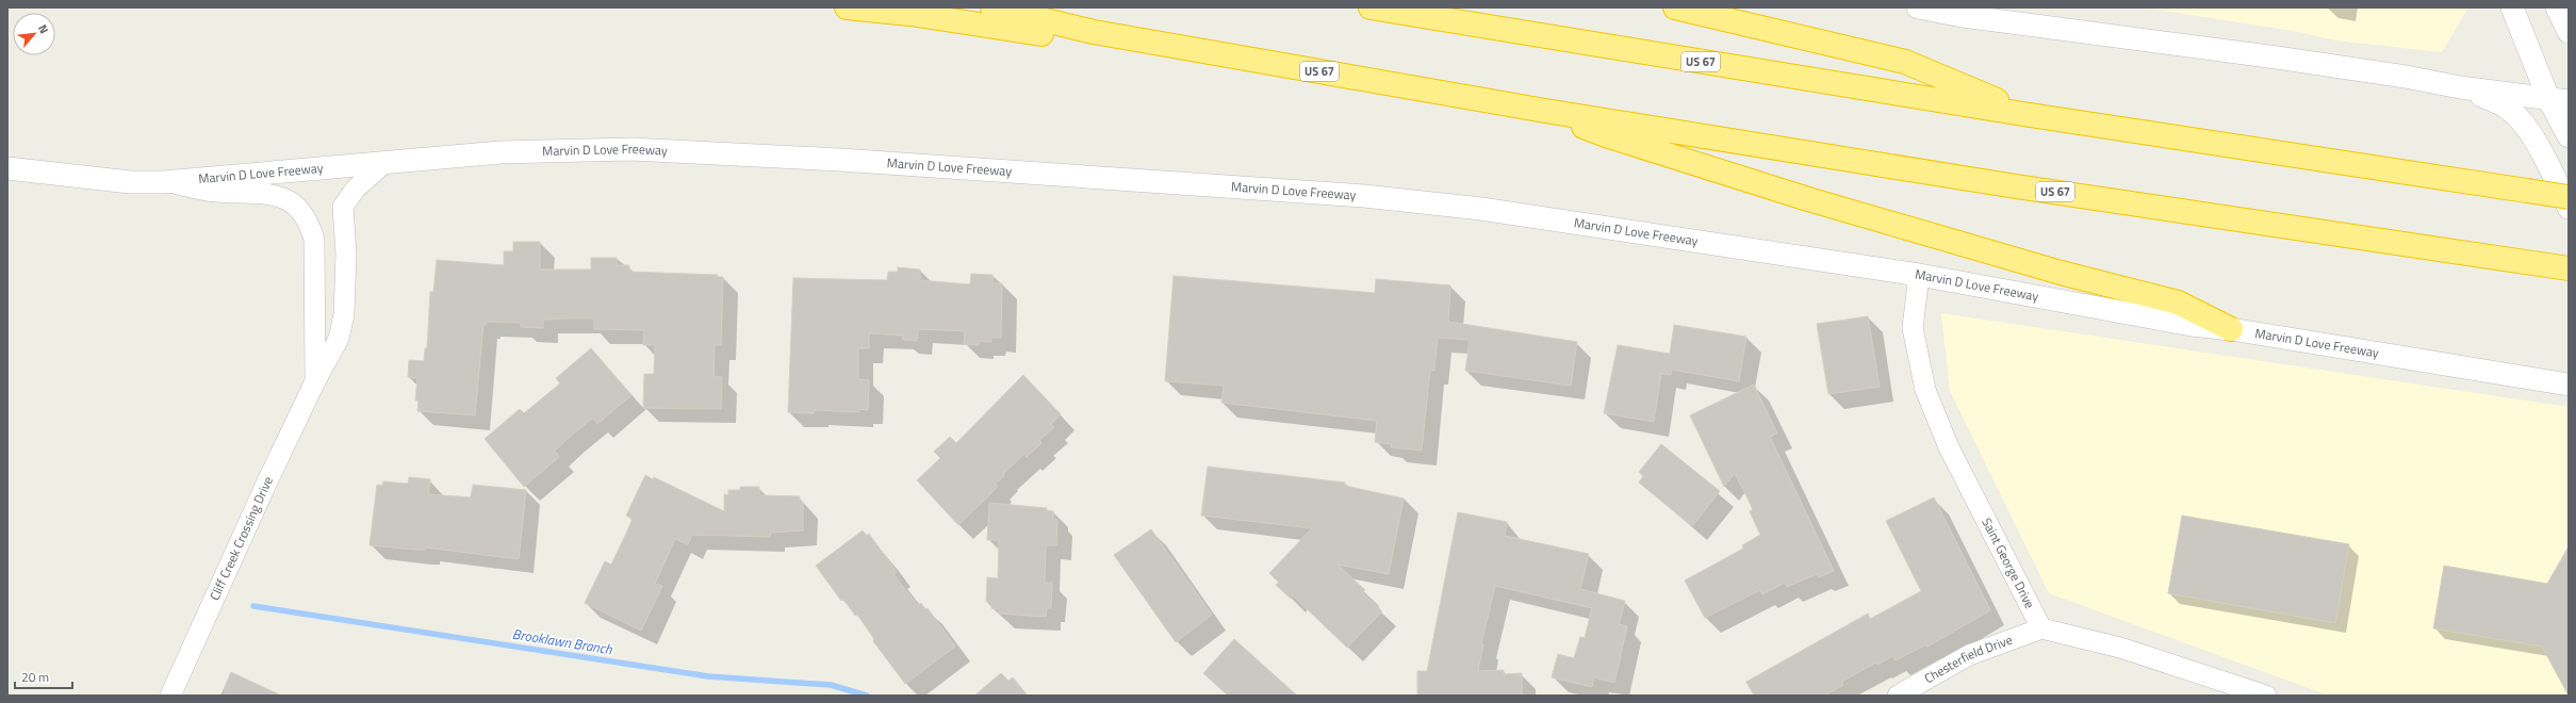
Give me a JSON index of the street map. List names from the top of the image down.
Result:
{
  "streets": {
    "highway": ["US 67"],
    "main road": ["Marvin D Love Freeway"],
    "street": ["Cliff Creek Crossing Drive", "Saint George Drive", "Chesterfield Drive"]
  },
  "crossings": [
    ["Marvin D Love Freeway", "Cliff Creek Crossing Drive"],
    ["Marvin D Love Freeway", "Saint George Drive"],
    ["Saint George Drive", "Chesterfield Drive"]
  ],
  "water": ["Brooklawn Branch"],
  "scale_bar": "20 m",
  "north": "top right"
}
